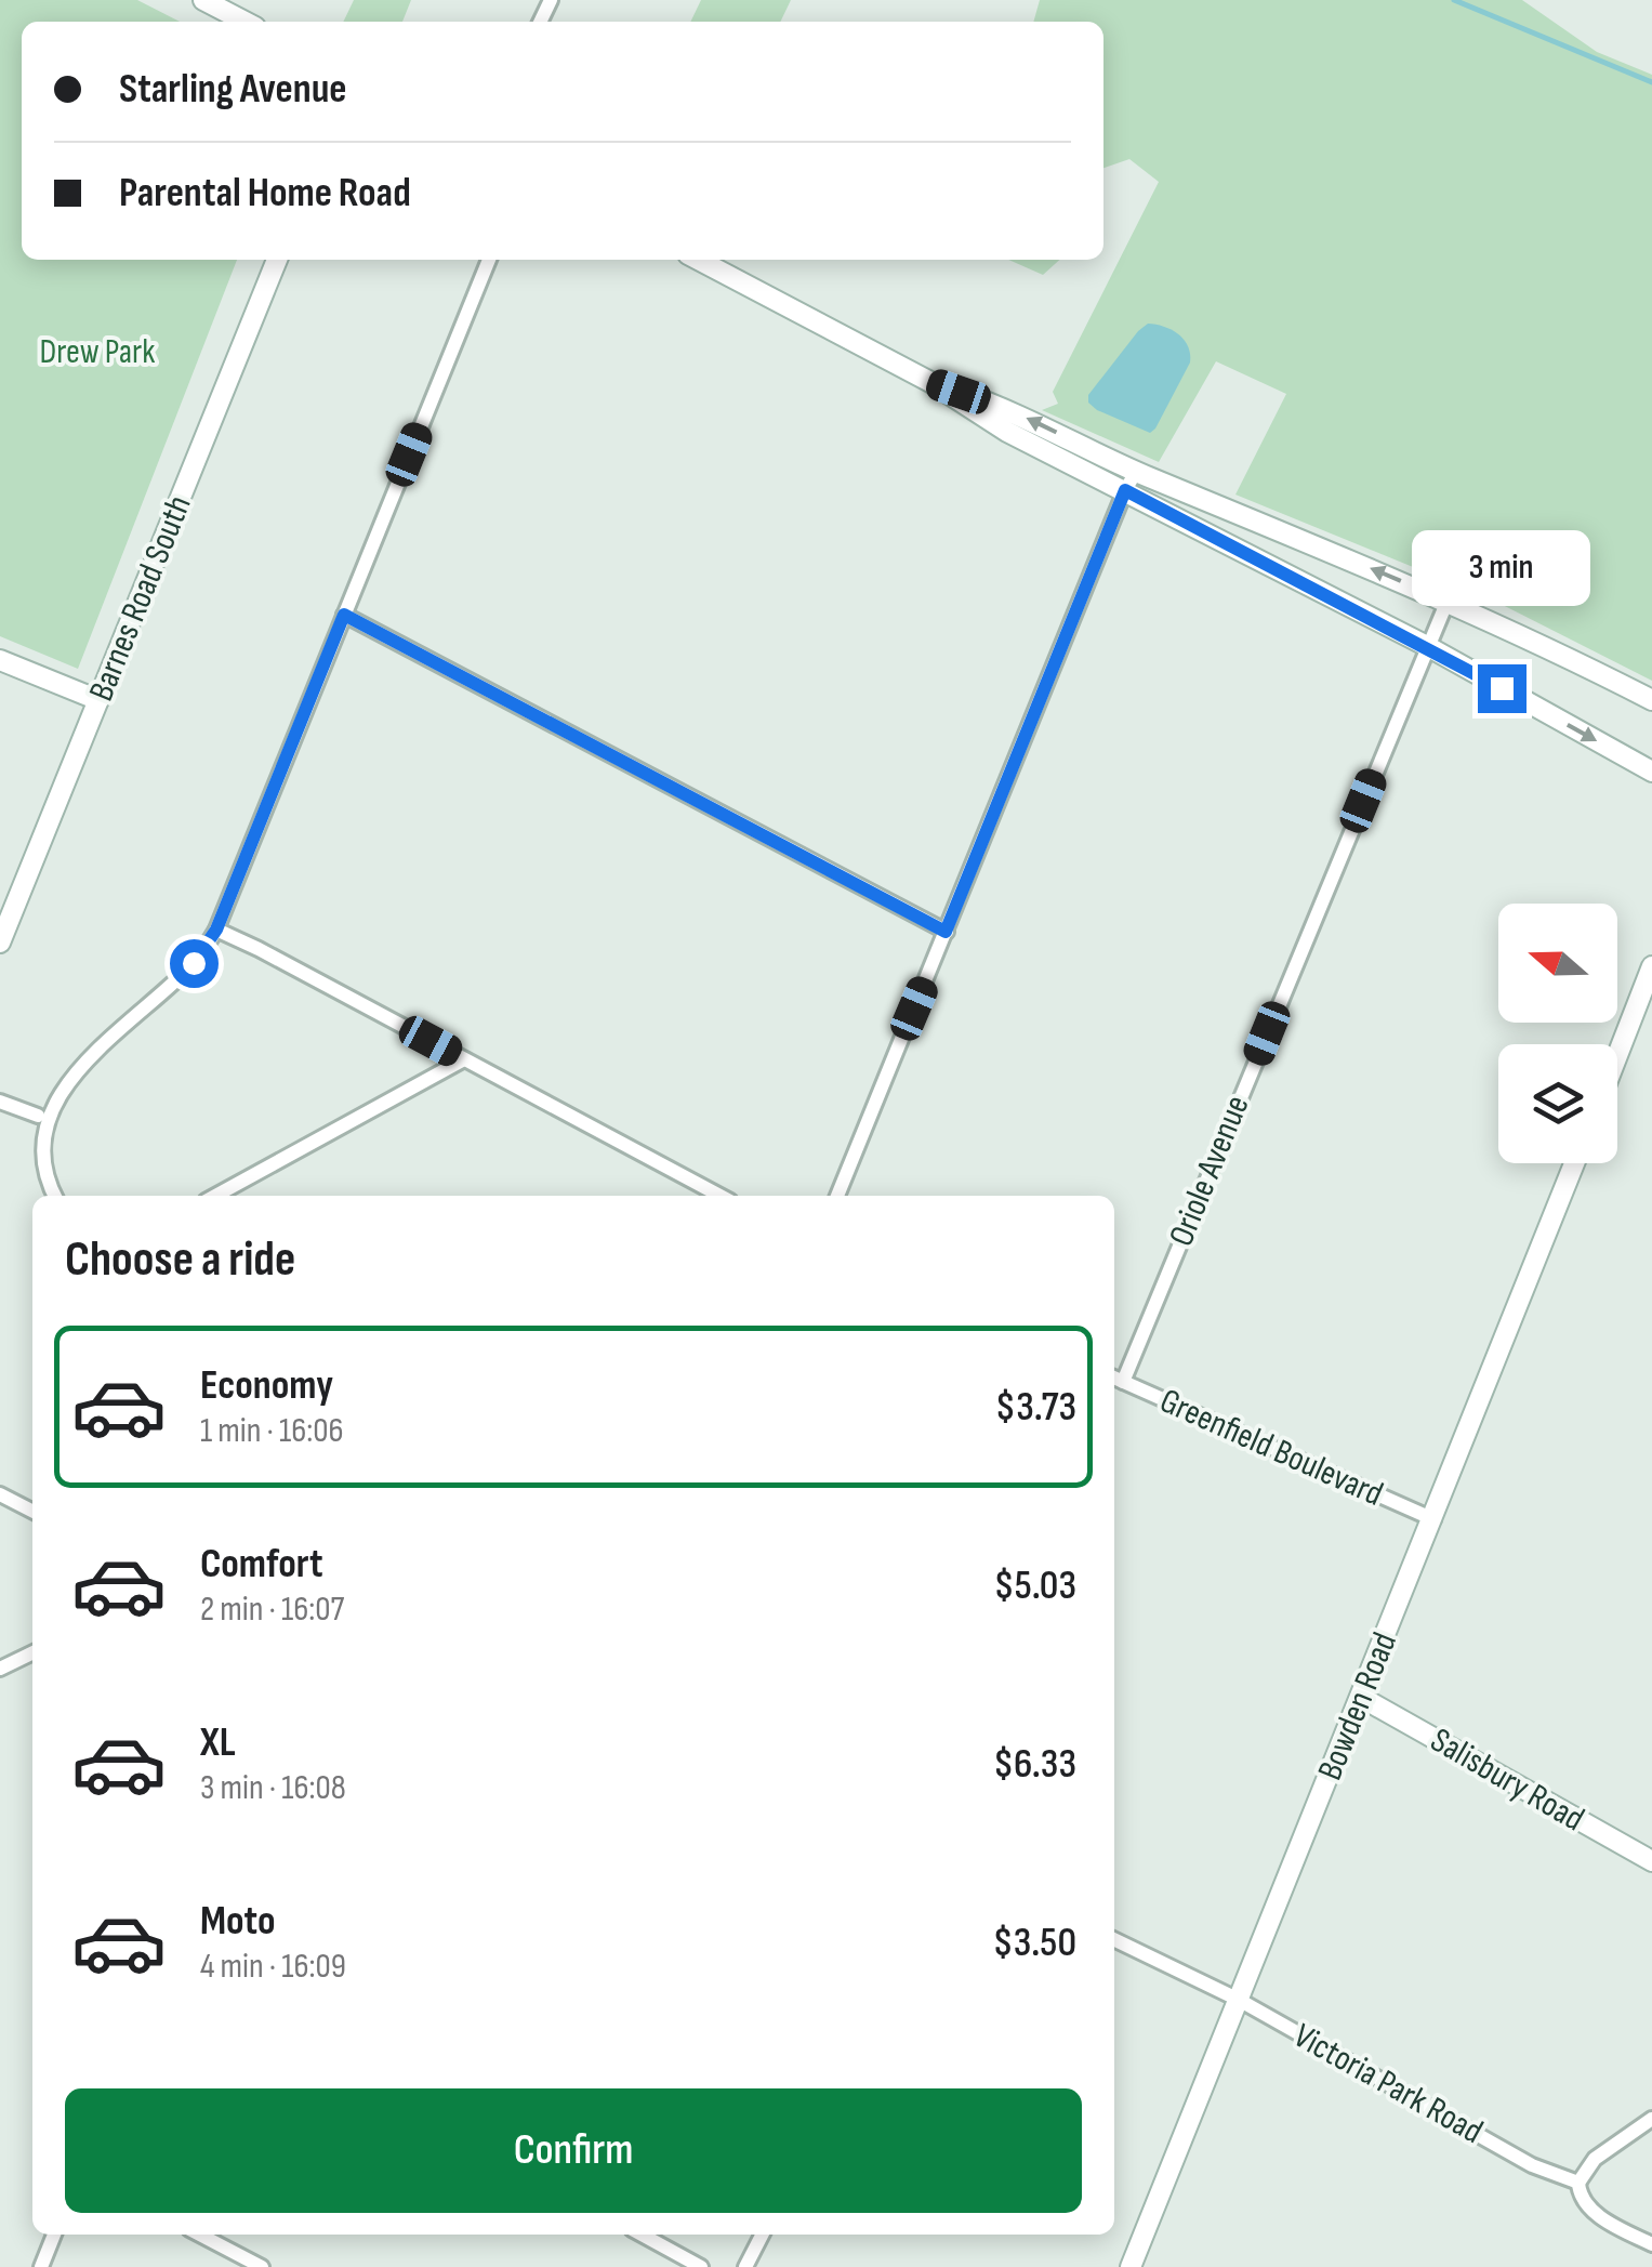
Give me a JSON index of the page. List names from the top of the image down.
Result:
{
  "streets": {
    "main road": ["Barnes Road South", "Bowden Road", "Salisbury Road"],
    "street": ["Oriole Avenue", "Greenfield Boulevard", "Victoria Park Road"]
  },
  "crossings": [
    ["Oriole Avenue", "Greenfield Boulevard"],
    ["Greenfield Boulevard", "Bowden Road"],
    ["Bowden Road", "Salisbury Road"],
    ["Bowden Road", "Victoria Park Road"]
  ],
  "parks": ["Drew Park"],
  "north": "left",
  "page": {
    "banner": ["Starling Avenue", "Parental Home Road"],
    "bubble": "3 min",
    "heading": "Choose a ride",
    "list": [
      {
        "name": "Economy",
        "note": "1 min · 16:06",
        "value": "$3.73"
      },
      {
        "name": "Comfort",
        "note": "2 min · 16:07",
        "value": "$5.03"
      },
      {
        "name": "XL",
        "note": "3 min · 16:08",
        "value": "$6.33"
      },
      {
        "name": "Moto",
        "note": "4 min · 16:09",
        "value": "$3.50"
      }
    ],
    "buttons": "Confirm"
  }
}
